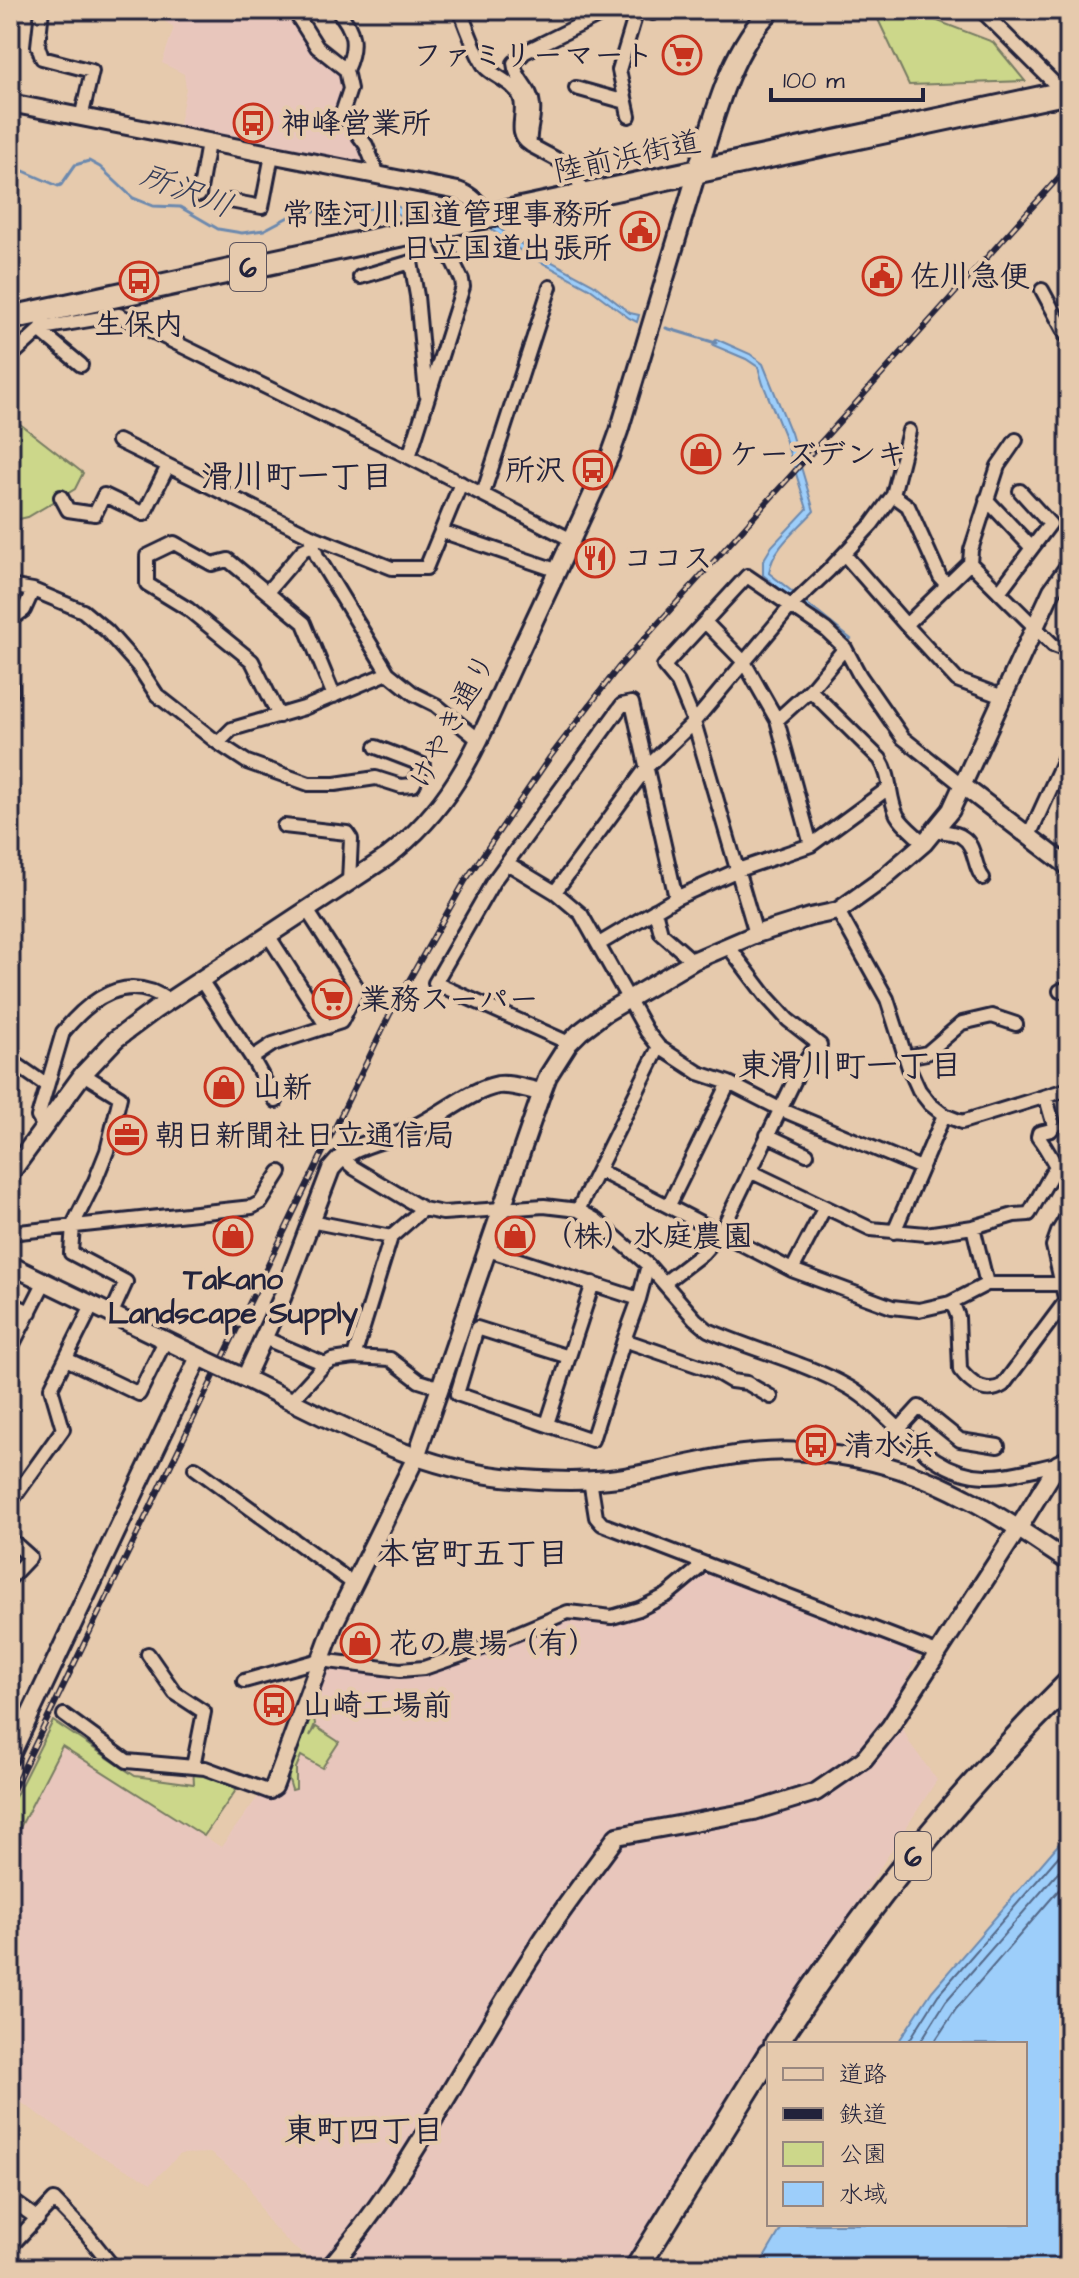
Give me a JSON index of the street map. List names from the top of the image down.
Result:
{
  "streets": {
    "highway": ["陸前浜街道", "6"],
    "street": ["けやき通り"]
  },
  "crossings": [
    ["陸前浜街道", "けやき通り"]
  ],
  "districts": [
    "滑川町一丁目",
    "東滑川町一丁目",
    "本宮町五丁目",
    "東町四丁目"
  ],
  "water": ["所沢川"],
  "places": {
    "supermarket": ["ファミリーマート", "業務スーパー"],
    "bus stop": [
      "神峰営業所",
      "生保内",
      "所沢",
      "清水浜",
      "山崎工場前"
    ],
    "public building": ["常陸河川国道管理事務所 日立国道出張所", "佐川急便"],
    "shop": [
      "ケーズデンキ",
      "山新",
      "Takano Landscape Supply",
      "（株）水庭農園",
      "花の農場（有）"
    ],
    "restaurant": ["ココス"],
    "office": ["朝日新聞社日立通信局"]
  },
  "legend": [
    "道路",
    "鉄道",
    "公園",
    "水域"
  ],
  "scale_bar": "100 m"
}
